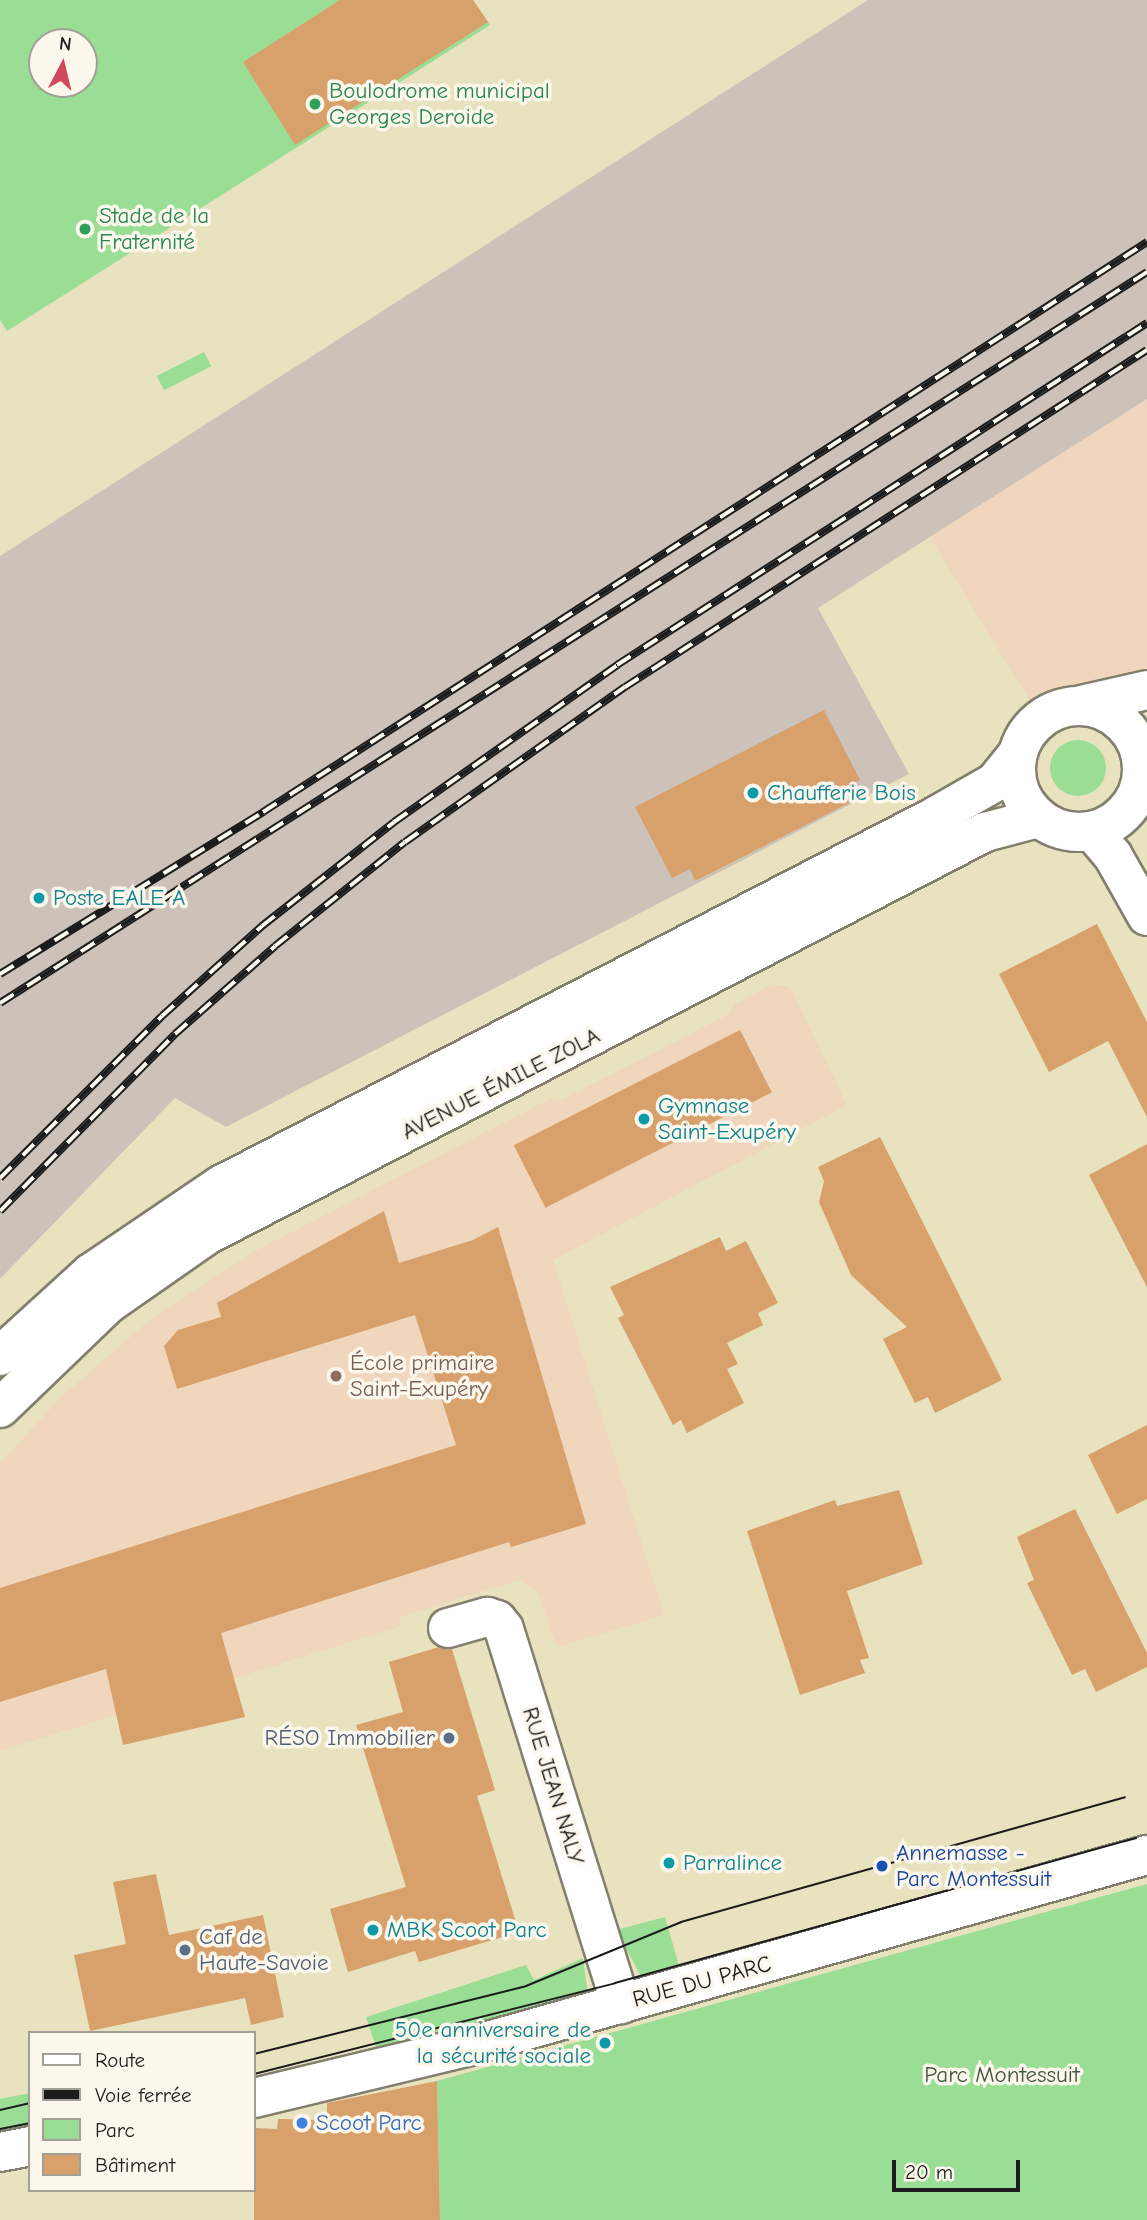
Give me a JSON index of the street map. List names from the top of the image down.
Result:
{
  "streets": {
    "street": ["AVENUE ÉMILE ZOLA", "RUE JEAN NALY", "RUE DU PARC"]
  },
  "crossings": [
    ["RUE JEAN NALY", "RUE DU PARC"]
  ],
  "parks": ["Parc Montessuit"],
  "places": [
    "Boulodrome municipal Georges Deroide",
    "Stade de la Fraternité",
    "Chaufferie Bois",
    "Poste EALE A",
    "Gymnase Saint-Exupéry",
    "École primaire Saint-Exupéry",
    "RÉSO Immobilier",
    "Parralince",
    "Annemasse - Parc Montessuit",
    "MBK Scoot Parc",
    "Caf de Haute-Savoie",
    "50e anniversaire de la sécurité sociale",
    "Scoot Parc"
  ],
  "legend": [
    "Route",
    "Voie ferrée",
    "Parc",
    "Bâtiment"
  ],
  "scale_bar": "20 m",
  "north": "top"
}
